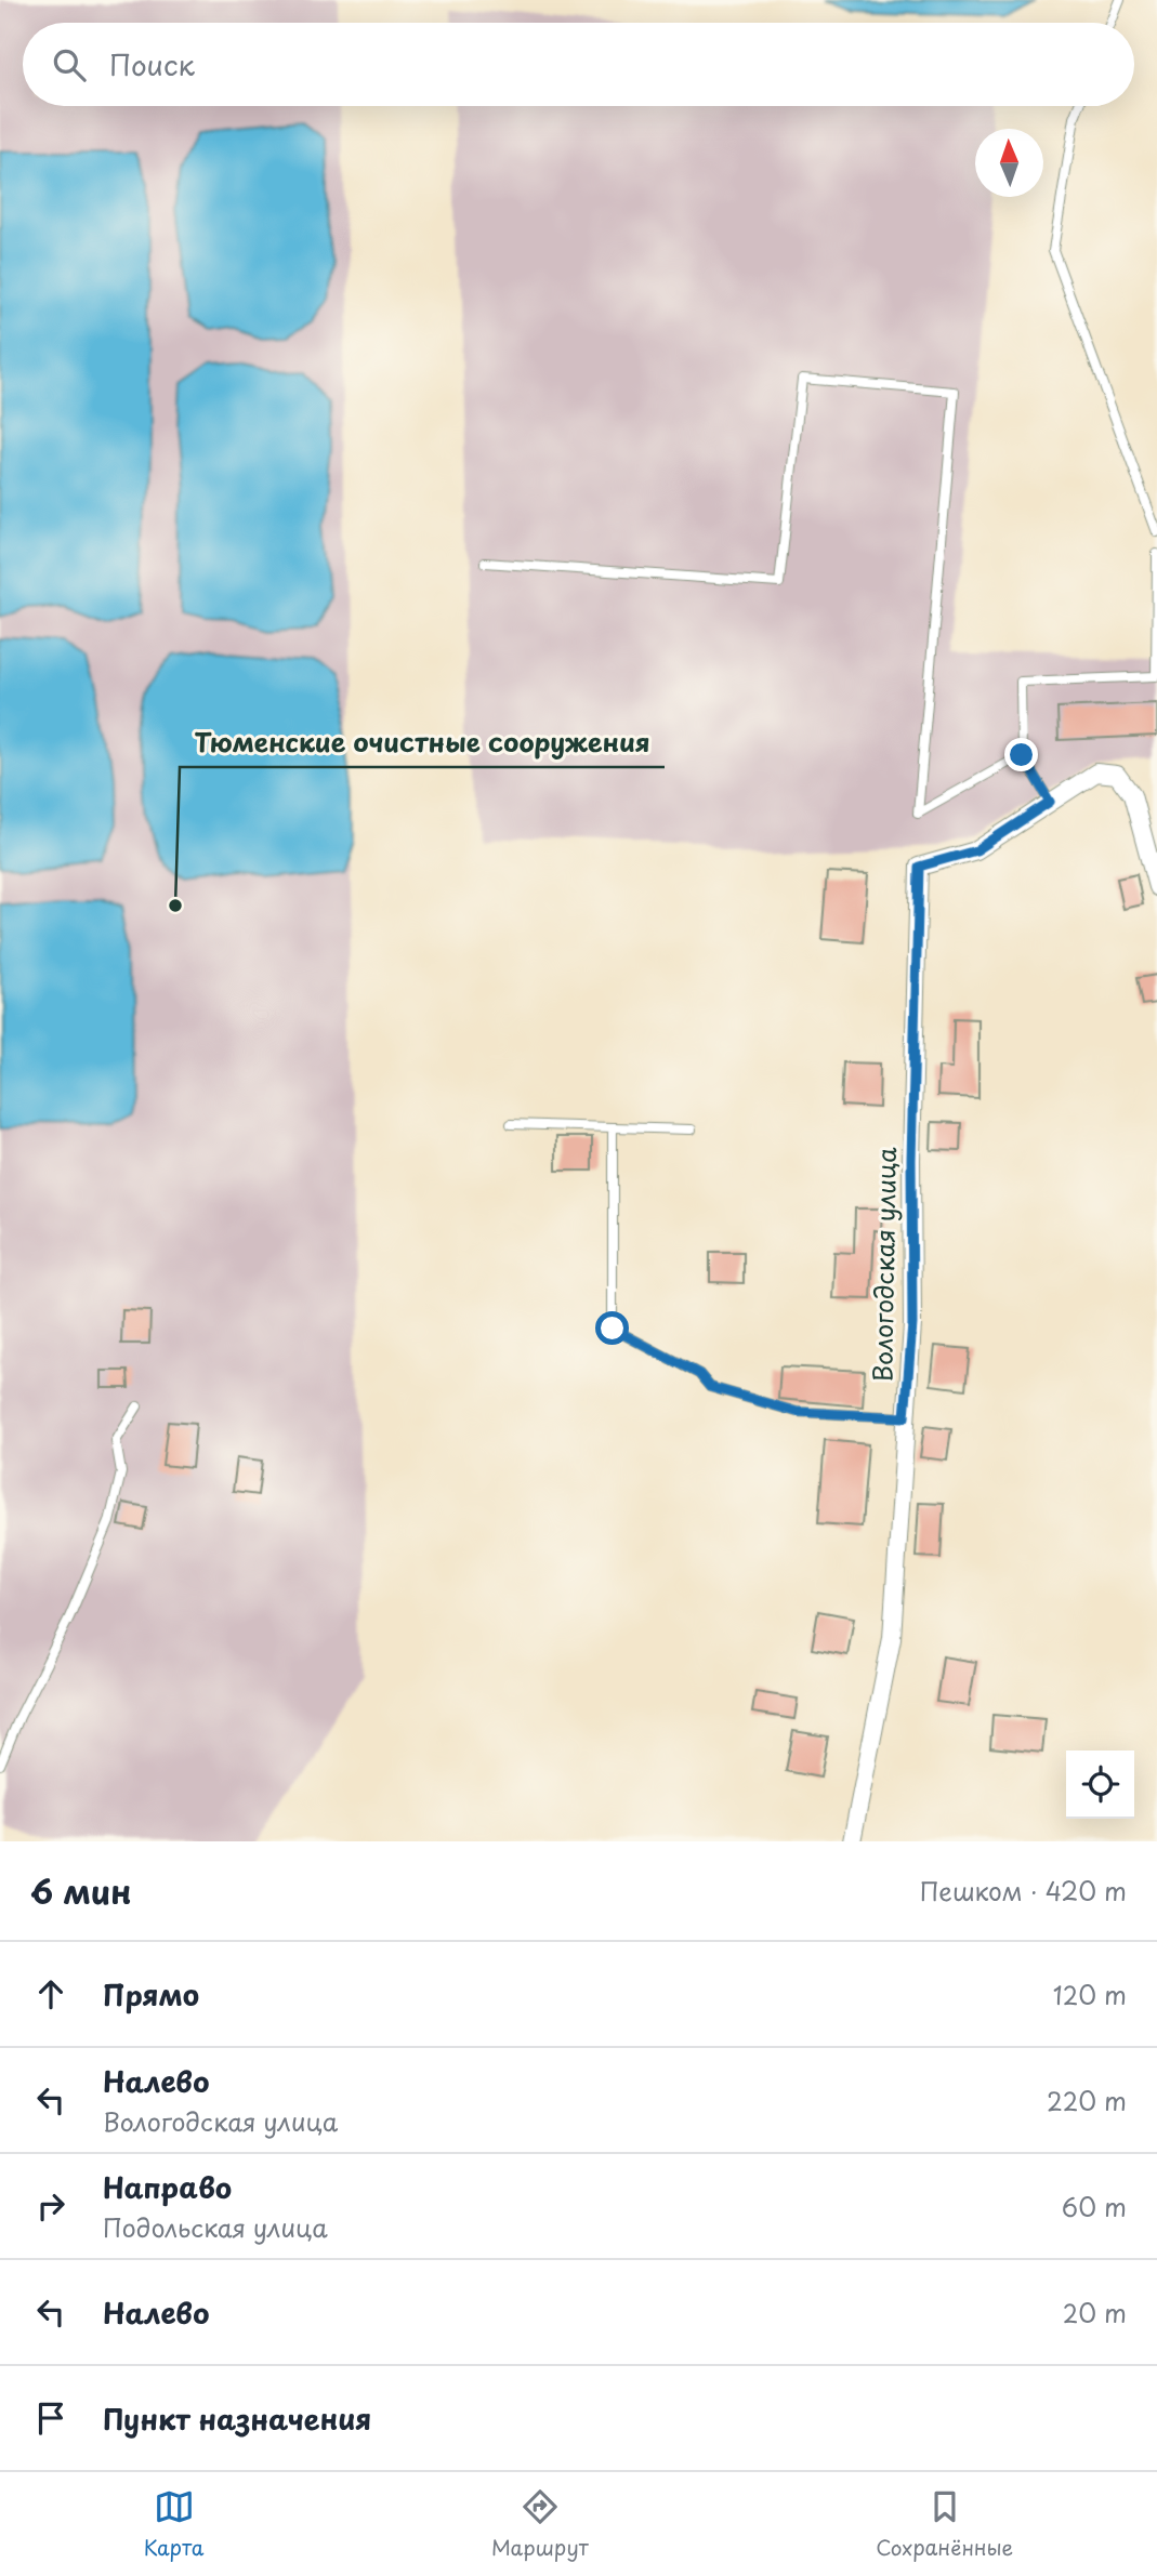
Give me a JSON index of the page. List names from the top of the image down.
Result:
{
  "streets": {
    "street": ["Вологодская улица"]
  },
  "places": ["Тюменские очистные сооружения"],
  "north": "top",
  "page": {
    "search": "Поиск",
    "heading": ["6 мин", "Пешком · 420 m"],
    "list": [
      ["Прямо", "120 m"],
      ["Налево", "Вологодская улица", "220 m"],
      ["Направо", "Подольская улица", "60 m"],
      ["Налево", "20 m"],
      "Пункт назначения"
    ],
    "nav": ["Карта", "Маршрут", "Сохранённые"]
  }
}
